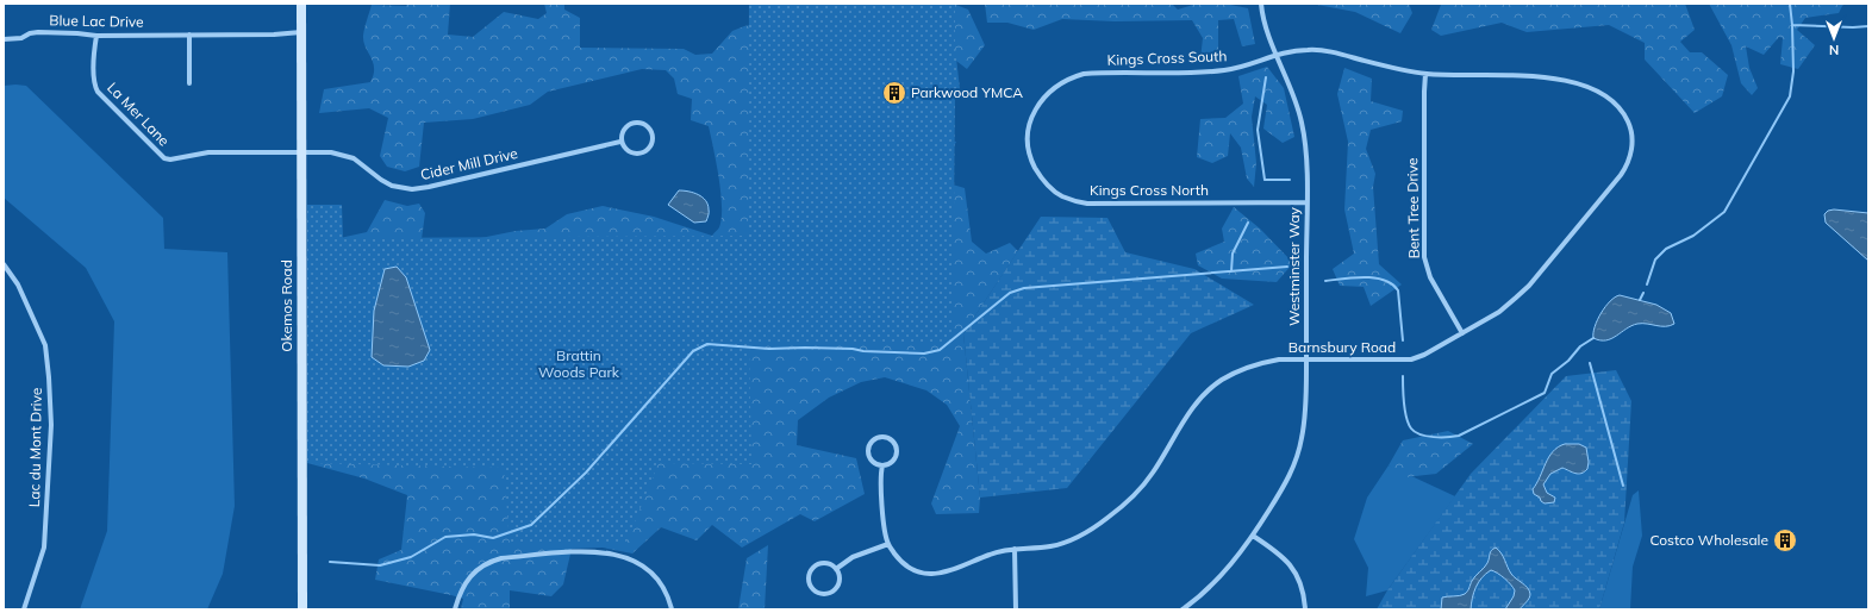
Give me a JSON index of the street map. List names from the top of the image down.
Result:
{
  "streets": {
    "street": [
      "Blue Lac Drive",
      "Kings Cross South",
      "La Mer Lane",
      "Cider Mill Drive",
      "Kings Cross North",
      "Bent Tree Drive",
      "Westminster Way",
      "Okemos Road",
      "Barnsbury Road",
      "Lac du Mont Drive"
    ]
  },
  "crossings": [
    ["Blue Lac Drive", "La Mer Lane"],
    ["Blue Lac Drive", "Okemos Road"],
    ["Kings Cross South", "Kings Cross North"],
    ["Kings Cross South", "Bent Tree Drive"],
    ["Kings Cross South", "Westminster Way"],
    ["Kings Cross South", "Barnsbury Road"],
    ["La Mer Lane", "Cider Mill Drive"],
    ["La Mer Lane", "Okemos Road"],
    ["Cider Mill Drive", "Okemos Road"],
    ["Kings Cross North", "Westminster Way"],
    ["Bent Tree Drive", "Barnsbury Road"],
    ["Westminster Way", "Barnsbury Road"]
  ],
  "parks": ["Brattin Woods Park"],
  "places": {
    "building": ["Parkwood YMCA", "Costco Wholesale"]
  },
  "north": "bottom"
}
